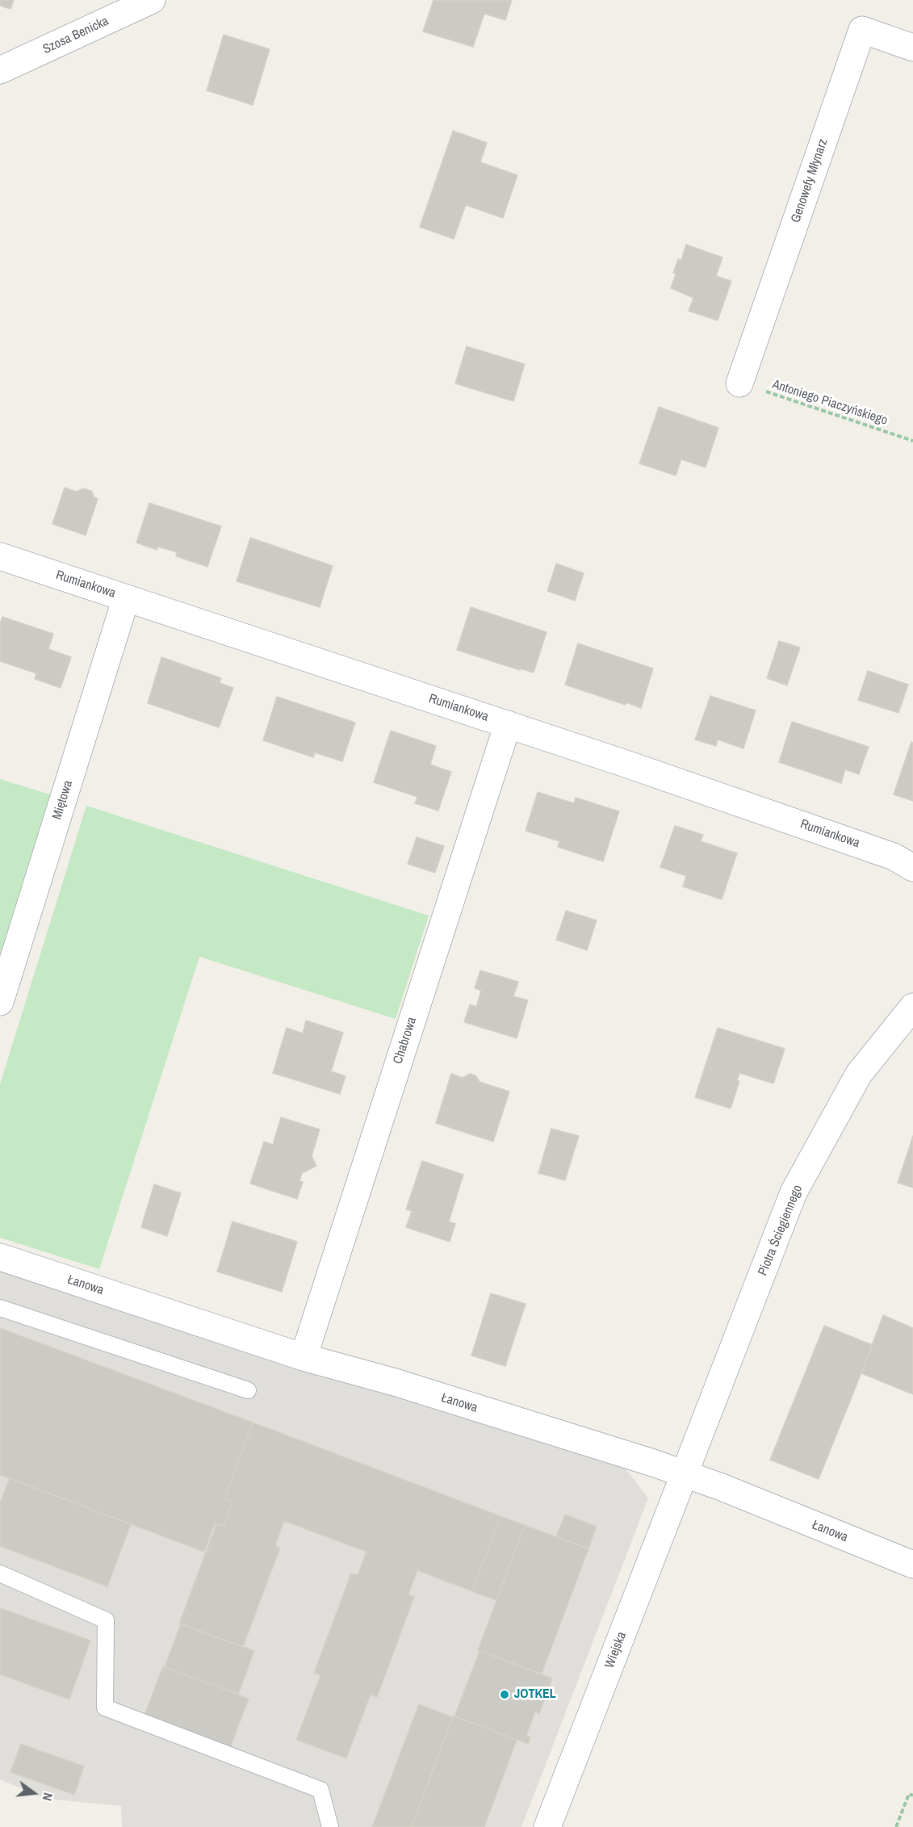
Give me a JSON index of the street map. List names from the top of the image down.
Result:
{
  "streets": {
    "street": [
      "Szosa Benicka",
      "Genowefy Młynarz",
      "Rumiankowa",
      "Miętowa",
      "Chabrowa",
      "Piotra Ściegiennego",
      "Łanowa",
      "Wiejska"
    ],
    "path": ["Antoniego Piaczyńskiego"]
  },
  "crossings": [
    ["Genowefy Młynarz", "Antoniego Piaczyńskiego"],
    ["Rumiankowa", "Miętowa"],
    ["Rumiankowa", "Chabrowa"],
    ["Chabrowa", "Łanowa"],
    ["Piotra Ściegiennego", "Łanowa"],
    ["Piotra Ściegiennego", "Wiejska"],
    ["Łanowa", "Wiejska"]
  ],
  "places": ["JOTKEL"],
  "north": "right"
}
